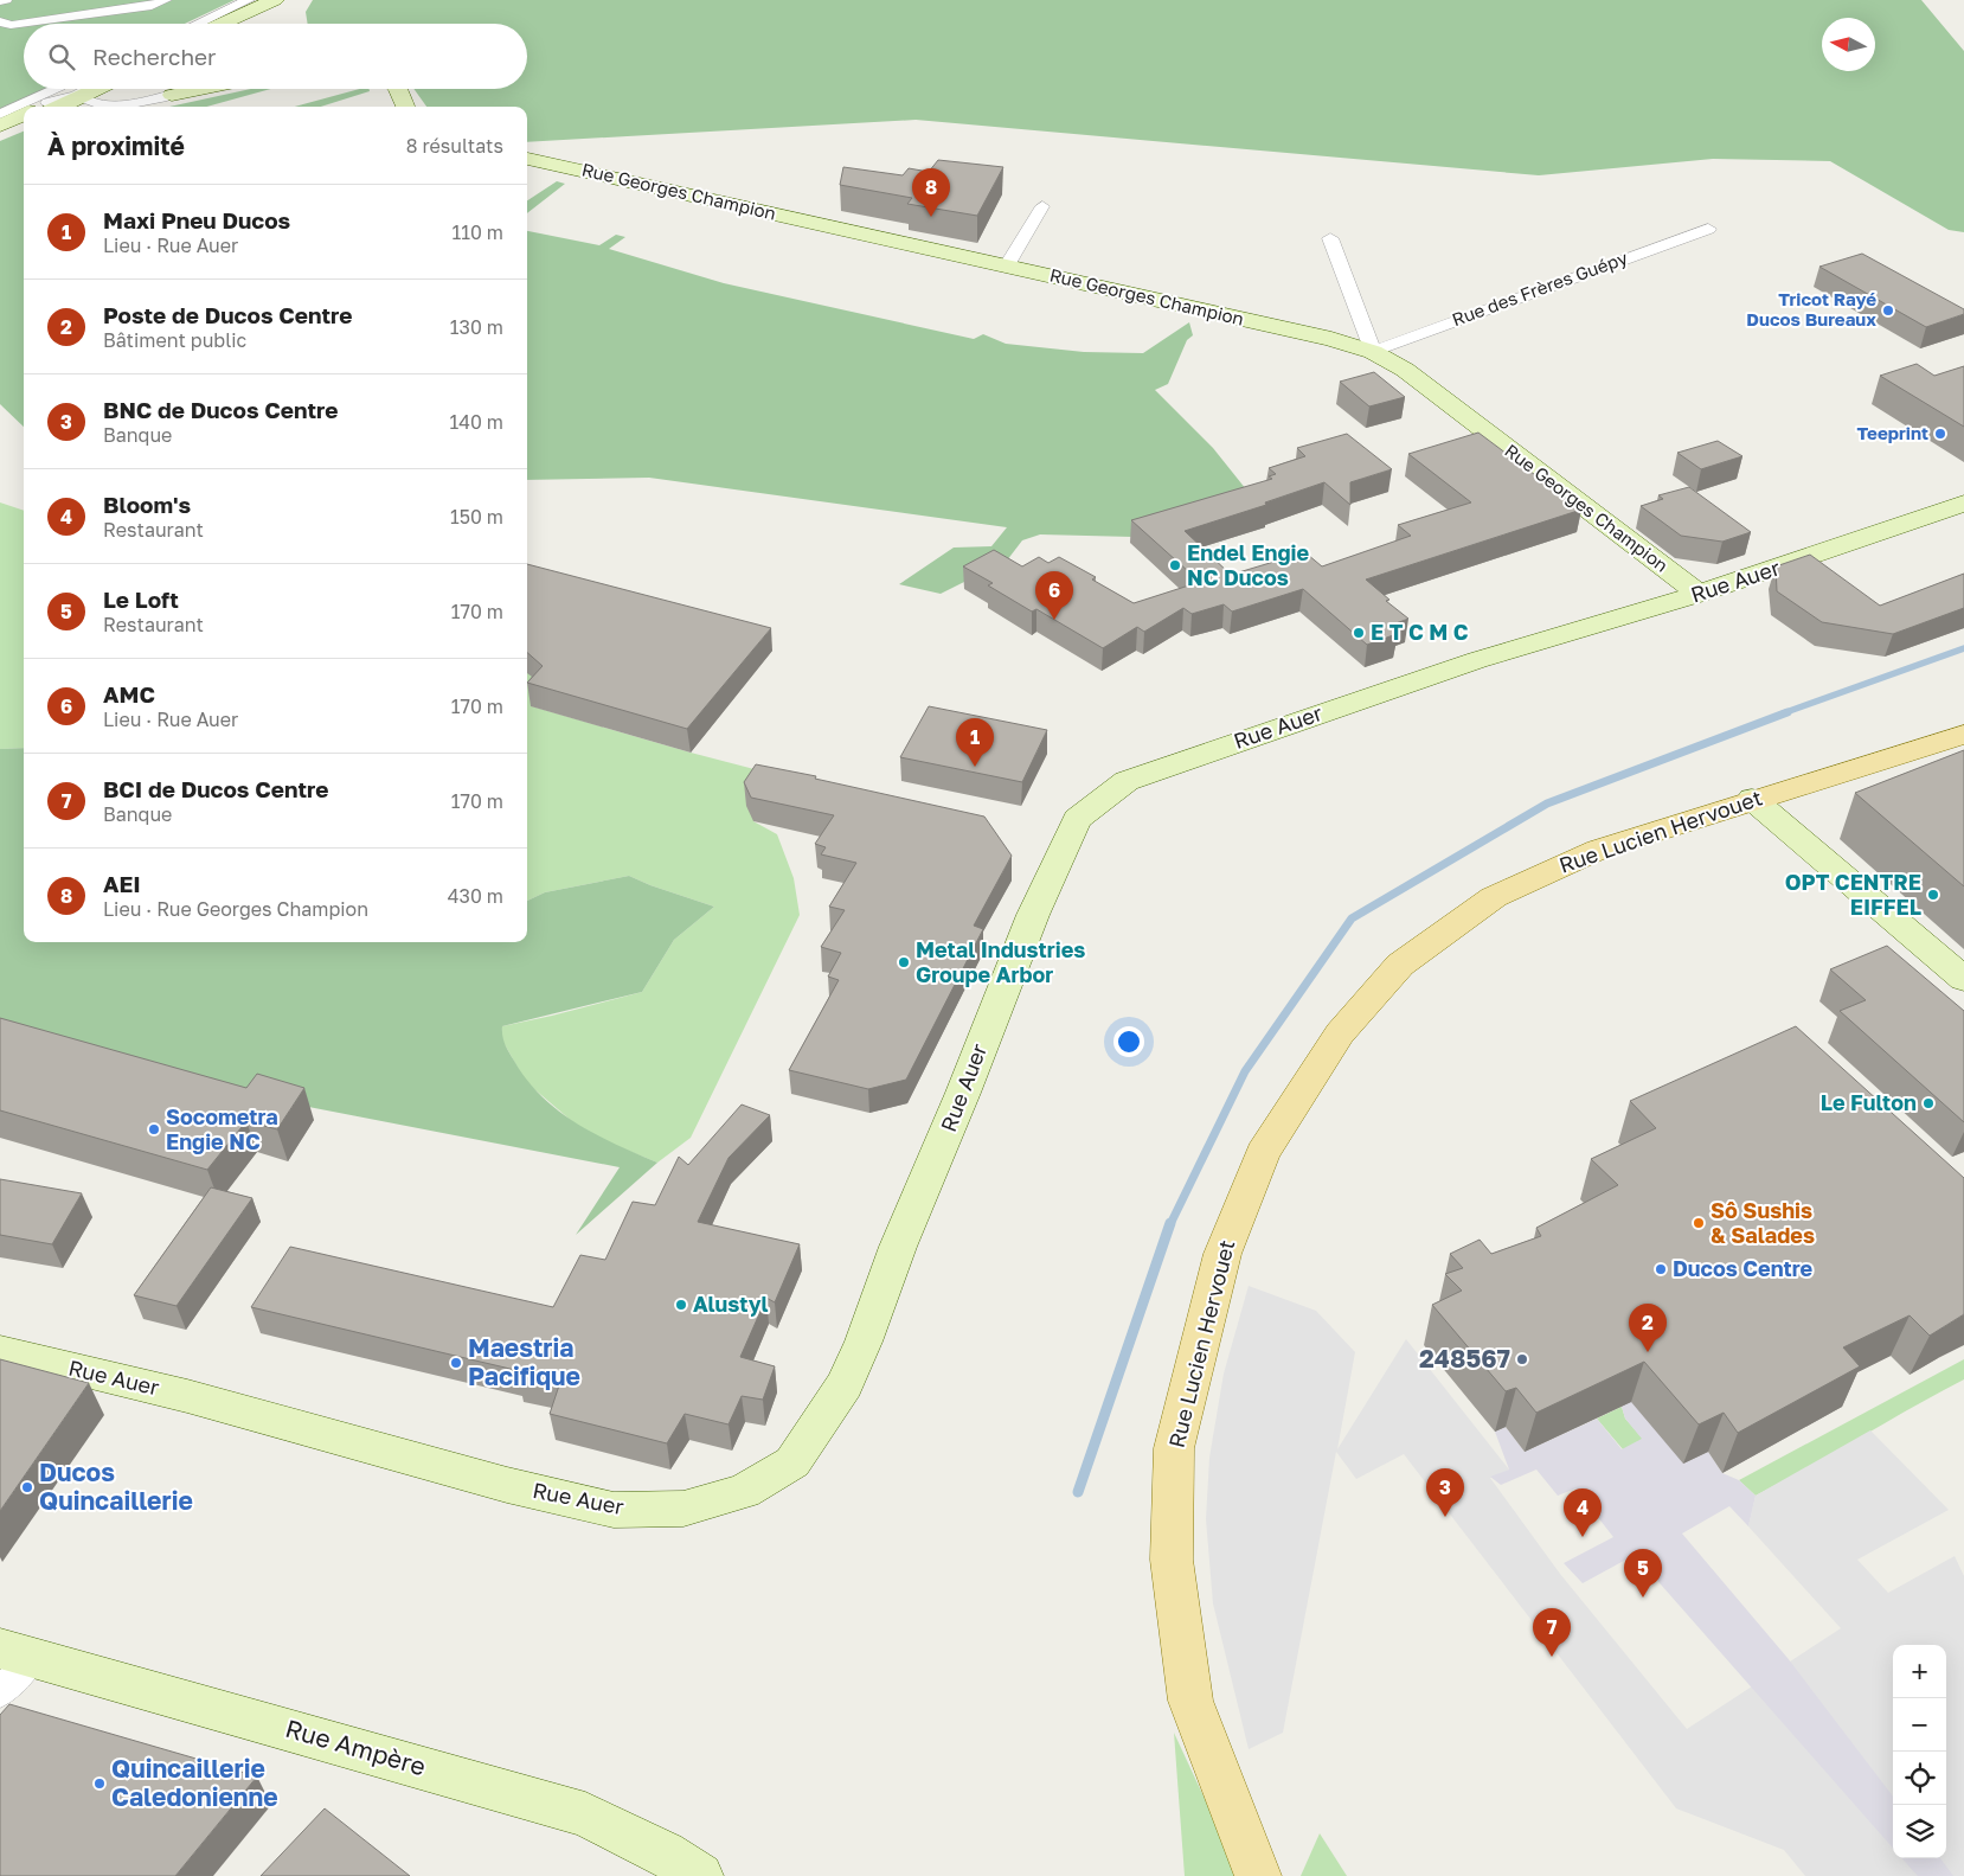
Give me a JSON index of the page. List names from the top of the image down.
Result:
{
  "streets": {
    "main road": ["Rue Lucien Hervouet"],
    "street": [
      "Rue Georges Champion",
      "Rue des Frères Guépy",
      "Rue Auer",
      "Rue Ampère"
    ]
  },
  "crossings": [
    ["Rue Georges Champion", "Rue des Frères Guépy"],
    ["Rue Georges Champion", "Rue Auer"]
  ],
  "places": [
    "Tricot Rayé Ducos Bureaux",
    "Teeprint",
    "Endel Engie NC Ducos",
    "E T C M C",
    "OPT CENTRE EIFFEL",
    "Metal Industries Groupe Arbor",
    "Le Fulton",
    "Socometra Engie NC",
    "Sô Sushis & Salades",
    "Ducos Centre",
    "Alustyl",
    "248567",
    "Maestria Pacifique",
    "Ducos Quincaillerie",
    "Quincaillerie Caledonienne"
  ],
  "north": "left",
  "page": {
    "search": "Rechercher",
    "heading": ["À proximité", "8 résultats"],
    "pins": [
      "8",
      "6",
      "1",
      "2",
      "3",
      "4",
      "5",
      "7"
    ],
    "list": [
      {
        "mark": "1",
        "name": "Maxi Pneu Ducos",
        "note": "Lieu · Rue Auer",
        "value": "110 m"
      },
      {
        "mark": "2",
        "name": "Poste de Ducos Centre",
        "note": "Bâtiment public",
        "value": "130 m"
      },
      {
        "mark": "3",
        "name": "BNC de Ducos Centre",
        "note": "Banque",
        "value": "140 m"
      },
      {
        "mark": "4",
        "name": "Bloom's",
        "note": "Restaurant",
        "value": "150 m"
      },
      {
        "mark": "5",
        "name": "Le Loft",
        "note": "Restaurant",
        "value": "170 m"
      },
      {
        "mark": "6",
        "name": "AMC",
        "note": "Lieu · Rue Auer",
        "value": "170 m"
      },
      {
        "mark": "7",
        "name": "BCI de Ducos Centre",
        "note": "Banque",
        "value": "170 m"
      },
      {
        "mark": "8",
        "name": "AEI",
        "note": "Lieu · Rue Georges Champion",
        "value": "430 m"
      }
    ],
    "map_buttons": ["+", "−"]
  }
}
